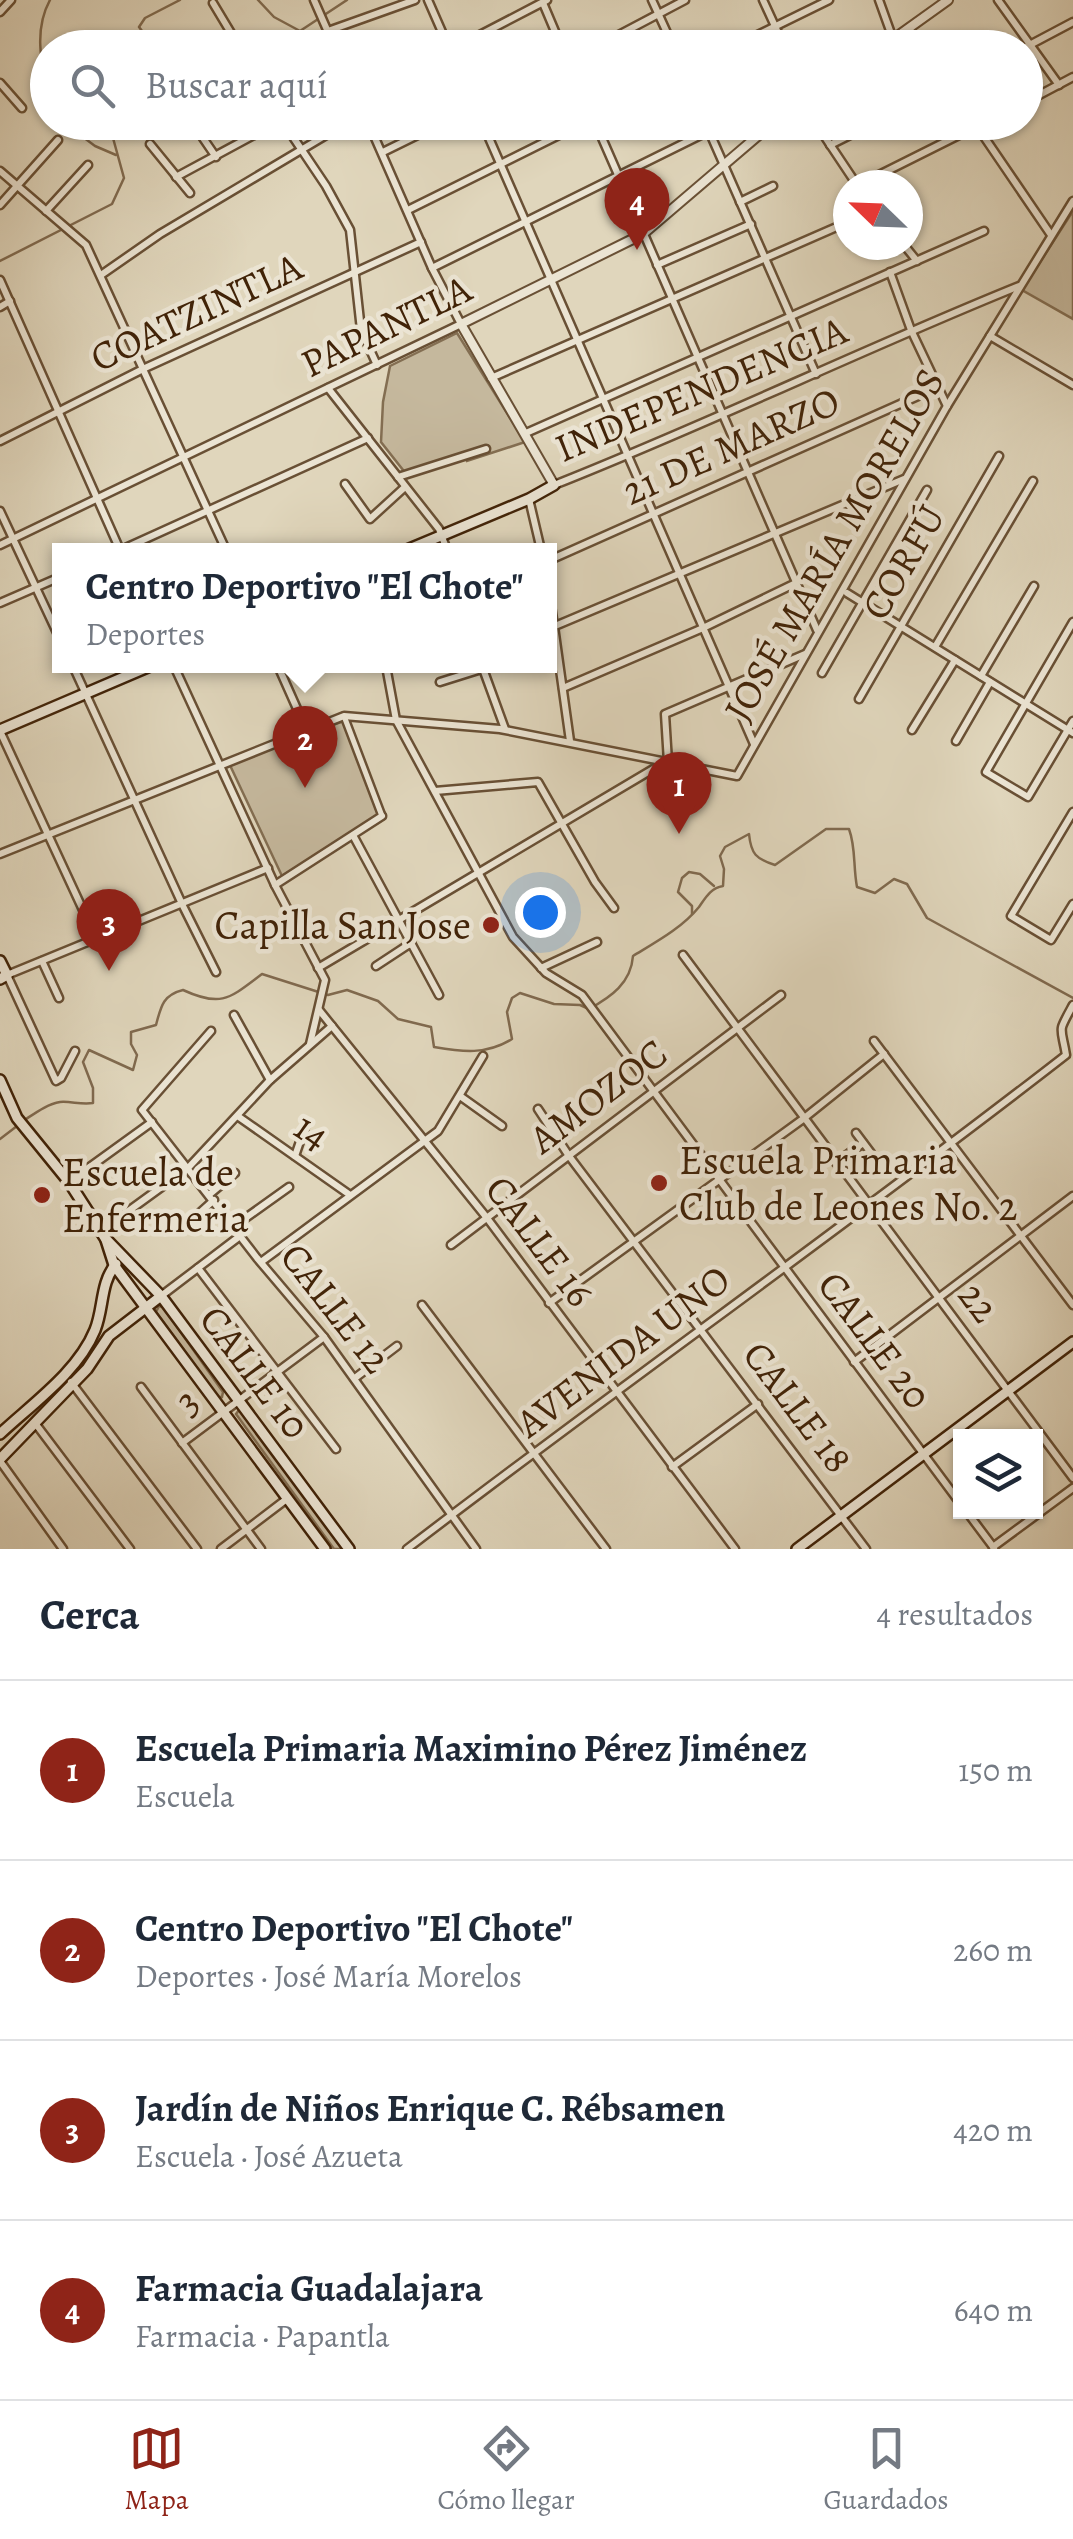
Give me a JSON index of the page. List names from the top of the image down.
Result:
{
  "streets": {
    "main road": ["INDEPENDENCIA", "CALLE 10"],
    "street": [
      "COATZINTLA",
      "PAPANTLA",
      "21 DE MARZO",
      "JOSÉ MARÍA MORELOS",
      "CORFÚ",
      "AMOZOC",
      "14",
      "CALLE 16",
      "22",
      "CALLE 12",
      "CALLE 20",
      "AVENIDA UNO",
      "3",
      "CALLE 18"
    ]
  },
  "crossings": [
    ["INDEPENDENCIA", "JOSÉ MARÍA MORELOS"],
    ["JOSÉ MARÍA MORELOS", "CALLE 20"],
    ["AMOZOC", "CALLE 16"],
    ["AMOZOC", "22"],
    ["AMOZOC", "CALLE 20"],
    ["AMOZOC", "CALLE 18"],
    ["CALLE 16", "AVENIDA UNO"],
    ["22", "AVENIDA UNO"],
    ["CALLE 12", "AVENIDA UNO"],
    ["CALLE 12", "3"],
    ["CALLE 20", "AVENIDA UNO"],
    ["AVENIDA UNO", "CALLE 18"],
    ["CALLE 10", "3"]
  ],
  "places": ["Capilla San Jose", "Escuela Primaria Club de Leones No. 2", "Escuela de Enfermeria"],
  "north": "top left",
  "page": {
    "search": "Buscar aquí",
    "pins": [
      "4",
      "2",
      "1",
      "3"
    ],
    "popup": ["Centro Deportivo \"El Chote\"", "Deportes"],
    "heading": ["Cerca", "4 resultados"],
    "list": [
      {
        "mark": "1",
        "name": "Escuela Primaria Maximino Pérez Jiménez",
        "note": "Escuela",
        "value": "150 m"
      },
      {
        "mark": "2",
        "name": "Centro Deportivo \"El Chote\"",
        "note": "Deportes · José María Morelos",
        "value": "260 m"
      },
      {
        "mark": "3",
        "name": "Jardín de Niños Enrique C. Rébsamen",
        "note": "Escuela · José Azueta",
        "value": "420 m"
      },
      {
        "mark": "4",
        "name": "Farmacia Guadalajara",
        "note": "Farmacia · Papantla",
        "value": "640 m"
      }
    ],
    "nav": ["Mapa", "Cómo llegar", "Guardados"]
  }
}
